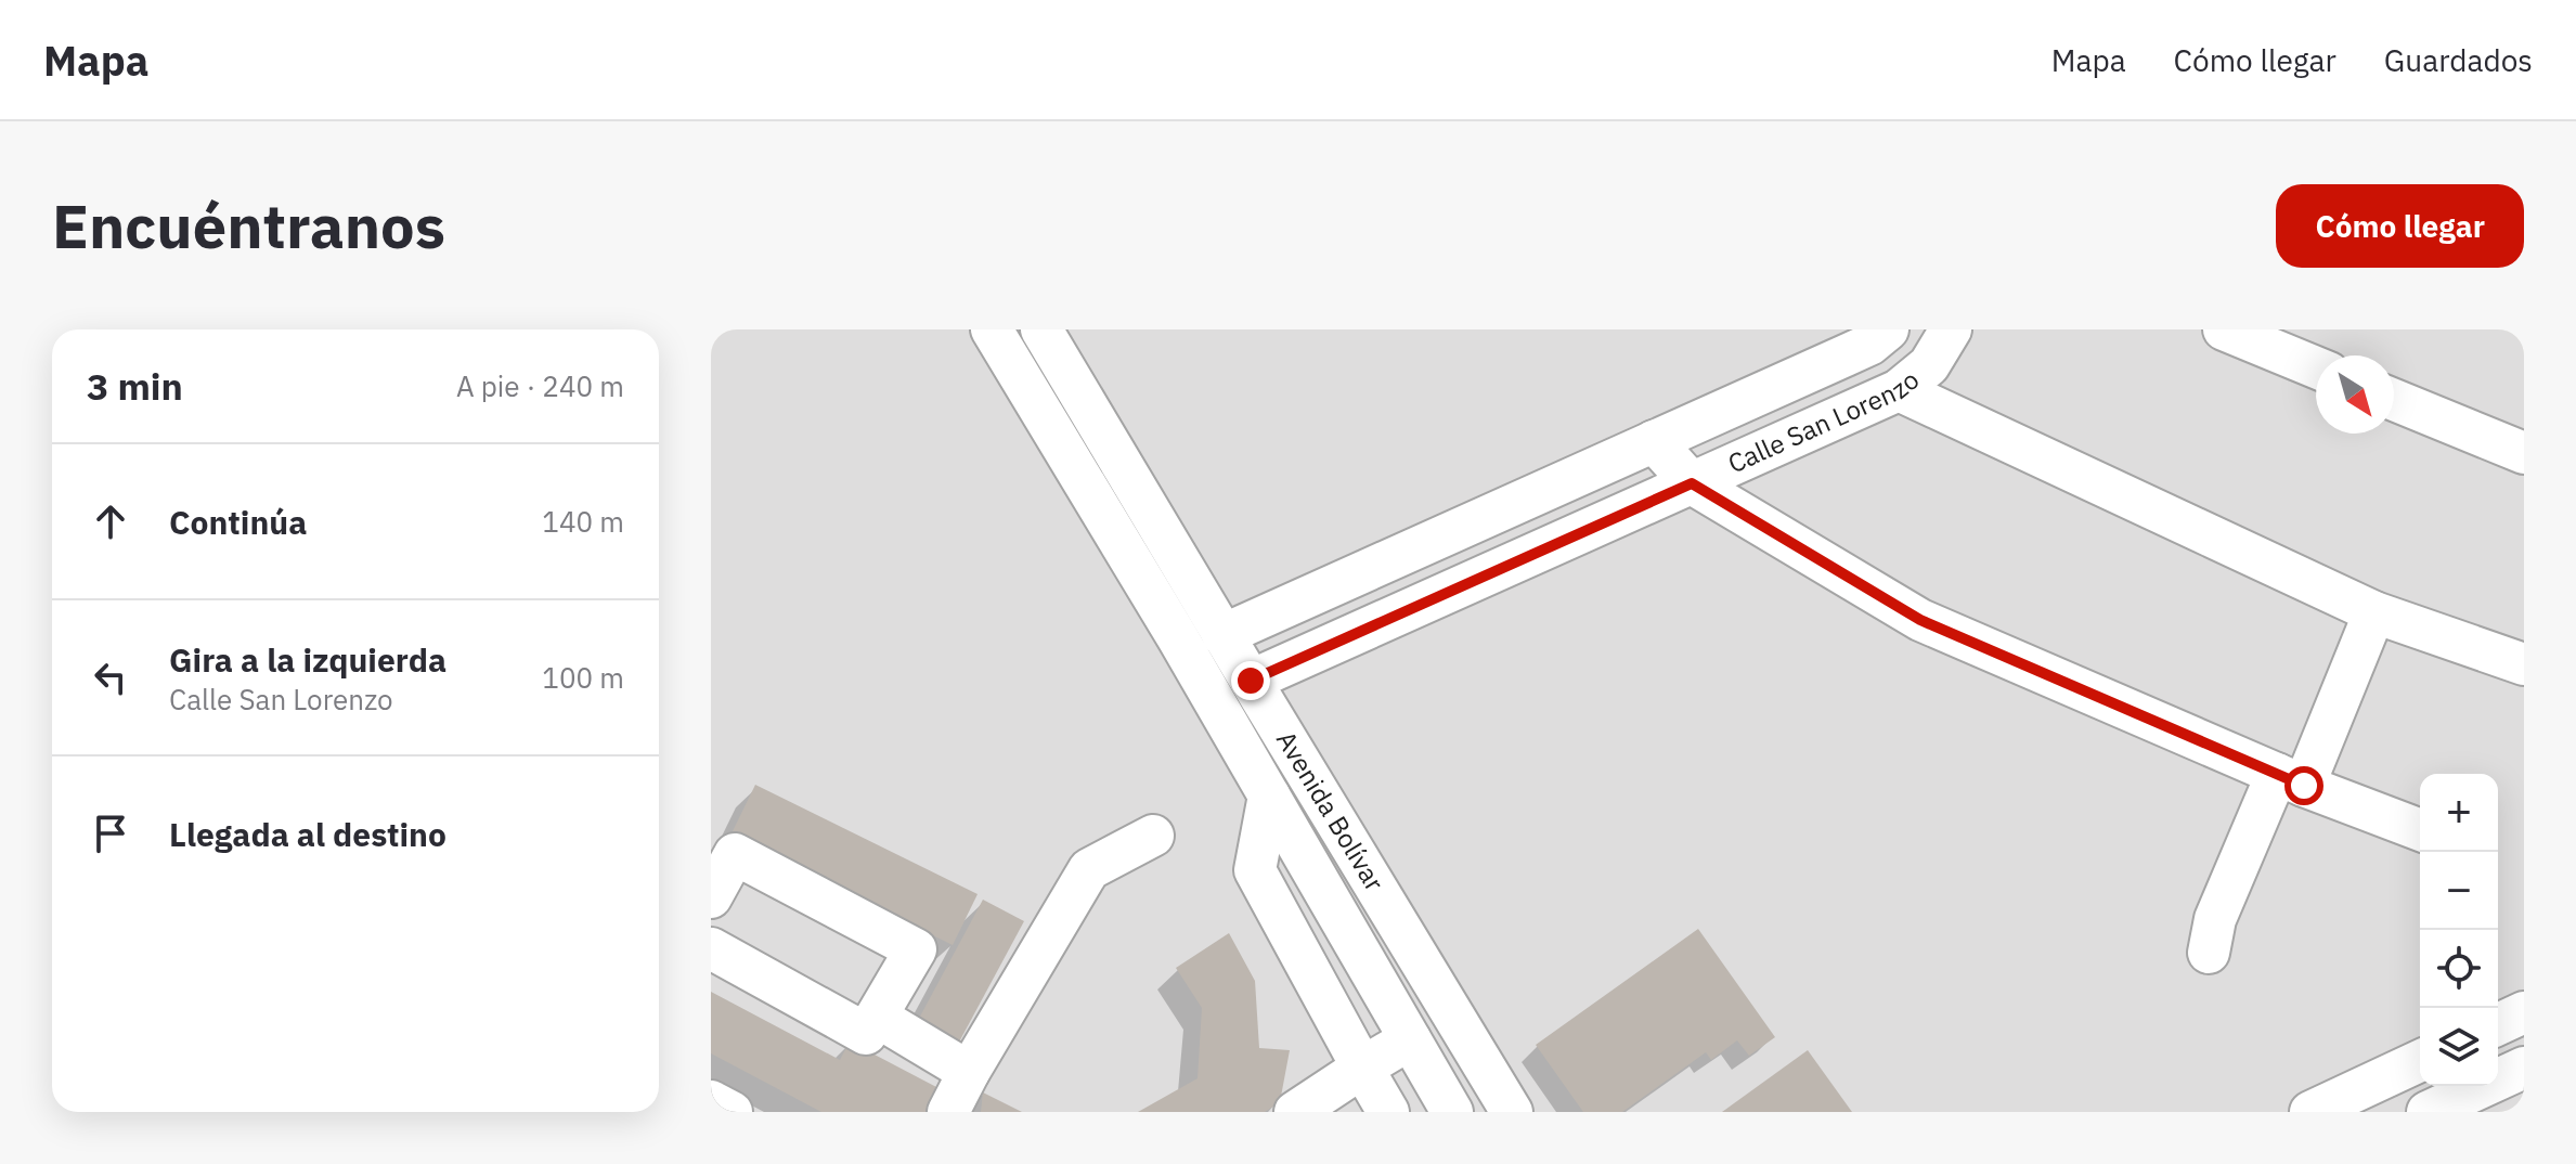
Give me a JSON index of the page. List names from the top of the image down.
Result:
{
  "streets": {
    "street": ["Calle San Lorenzo", "Avenida Bolívar"]
  },
  "crossings": [
    ["Calle San Lorenzo", "Avenida Bolívar"]
  ],
  "north": "bottom right",
  "page": {
    "header": "Mapa",
    "nav": ["Mapa", "Cómo llegar", "Guardados"],
    "buttons": "Cómo llegar",
    "title": "Encuéntranos",
    "heading": ["3 min", "A pie · 240 m"],
    "list": [
      ["Continúa", "140 m"],
      ["Gira a la izquierda", "Calle San Lorenzo", "100 m"],
      "Llegada al destino"
    ],
    "map_buttons": ["+", "−"]
  }
}
